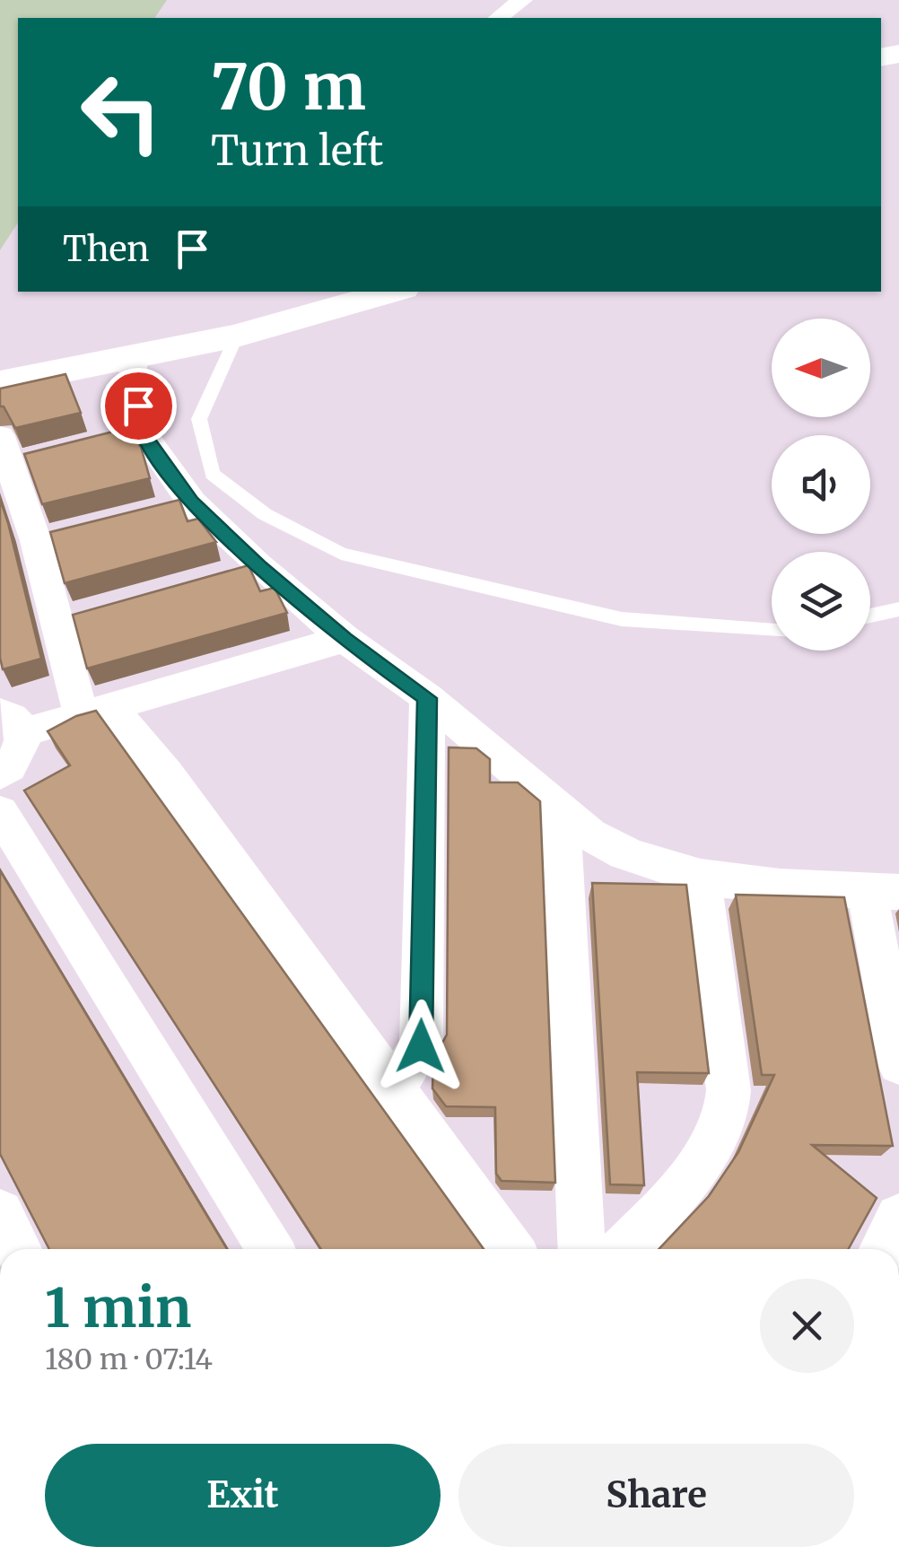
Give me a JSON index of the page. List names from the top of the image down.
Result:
{
  "north": "left",
  "page": {
    "turn": ["70 m", "Turn left"],
    "then": "Then",
    "heading": ["1 min", "180 m · 07:14"],
    "buttons": ["Exit", "Share"]
  }
}
